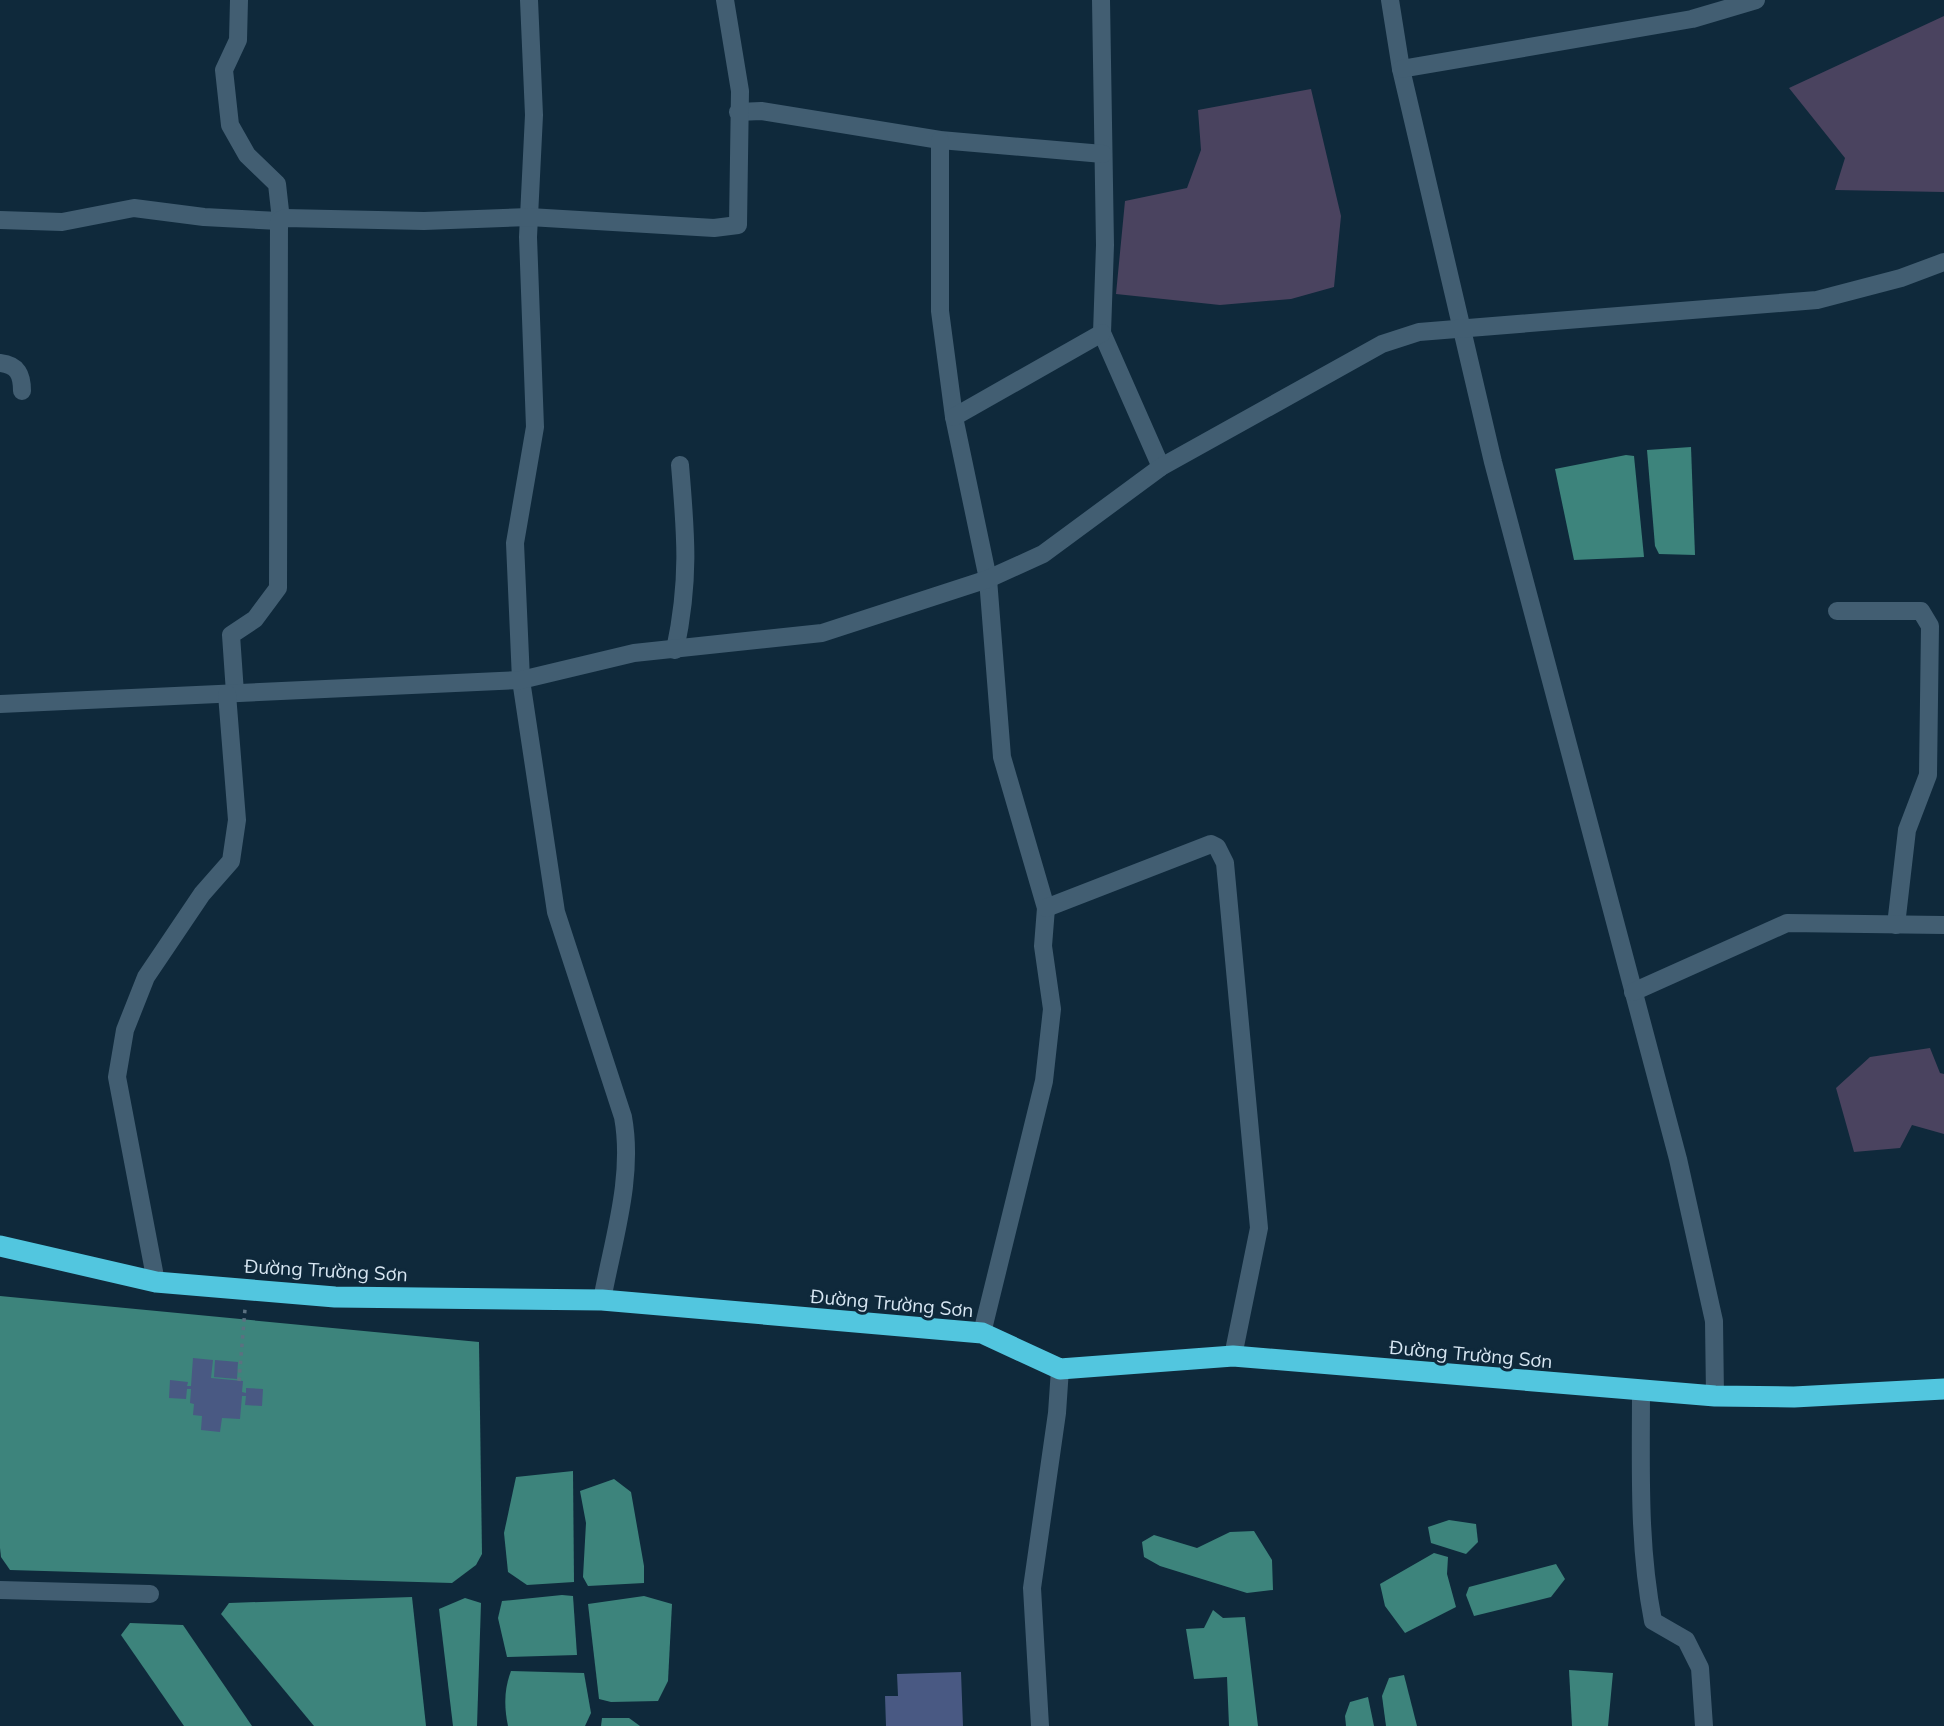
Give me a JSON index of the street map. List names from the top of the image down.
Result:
{
  "streets": {
    "highway": ["Đường Trường Sơn"]
  }
}
